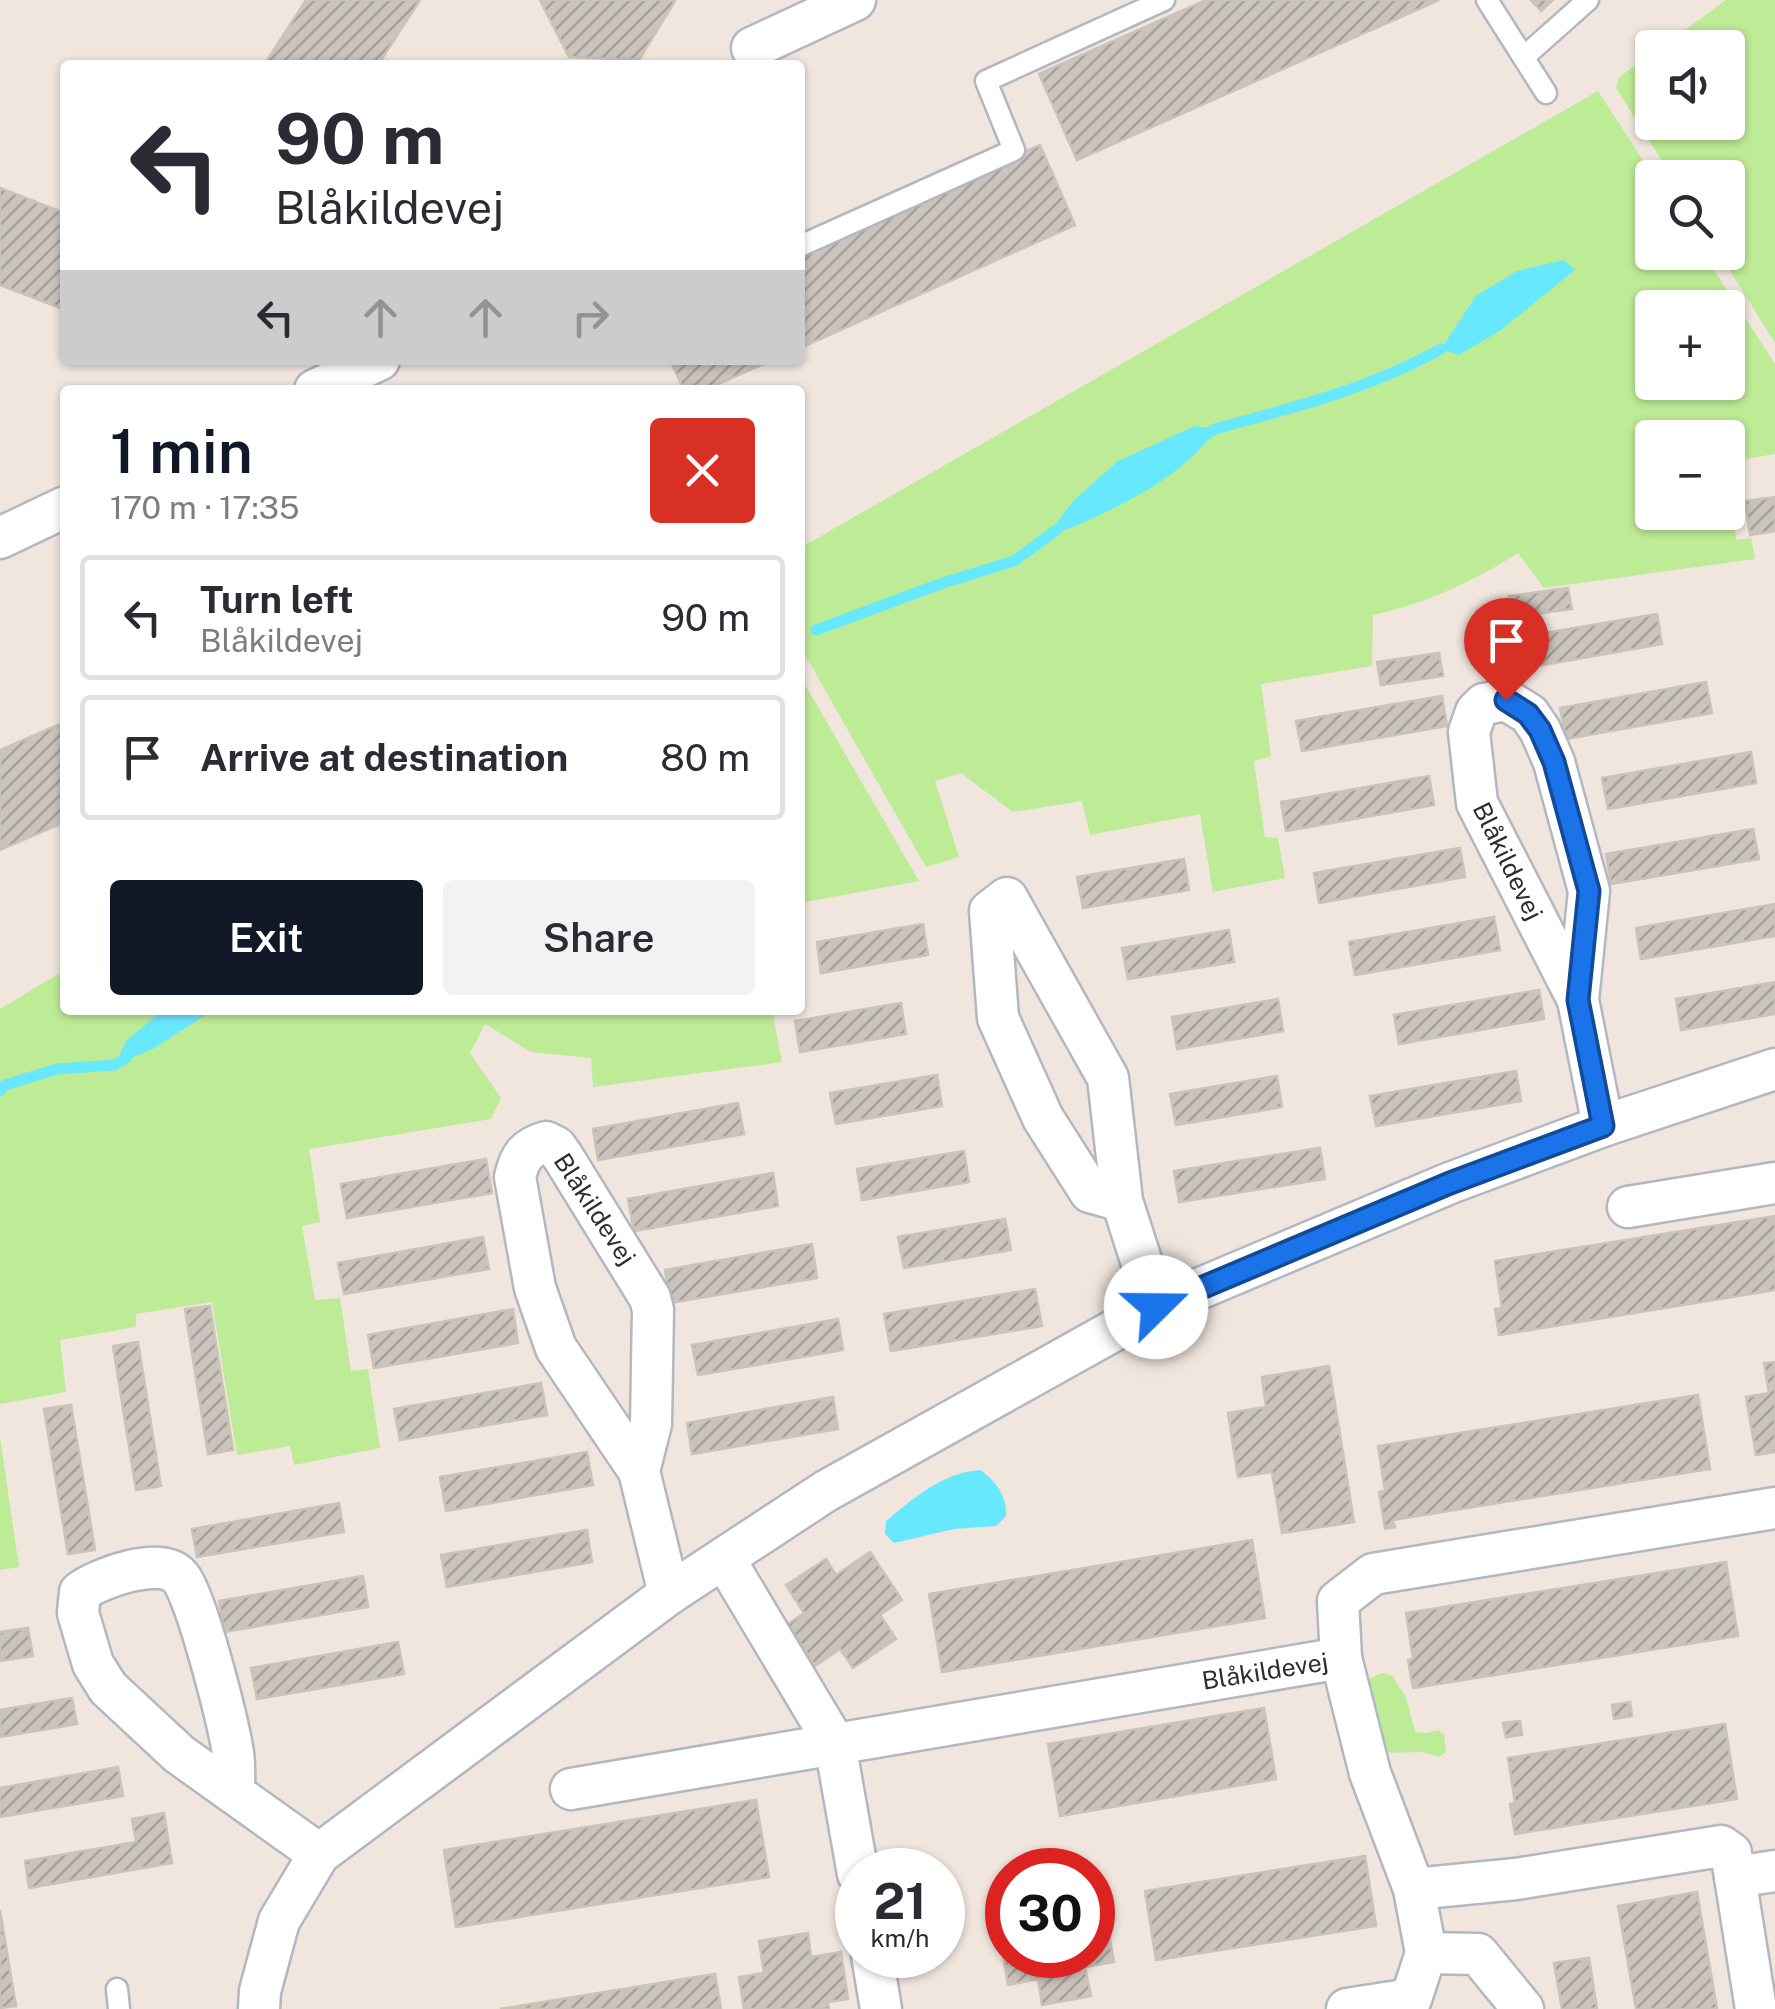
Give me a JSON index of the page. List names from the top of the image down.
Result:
{
  "streets": {
    "street": ["Blåkildevej"]
  },
  "page": {
    "map_buttons": ["+", "−"],
    "turn": ["90 m", "Blåkildevej"],
    "heading": ["1 min", "170 m · 17:35"],
    "list": [
      {
        "name": "Turn left",
        "note": "Blåkildevej",
        "value": "90 m"
      },
      {
        "name": "Arrive at destination",
        "value": "80 m"
      }
    ],
    "buttons": ["Exit", "Share"],
    "speed": "21 km/h",
    "limit": "30"
  }
}
